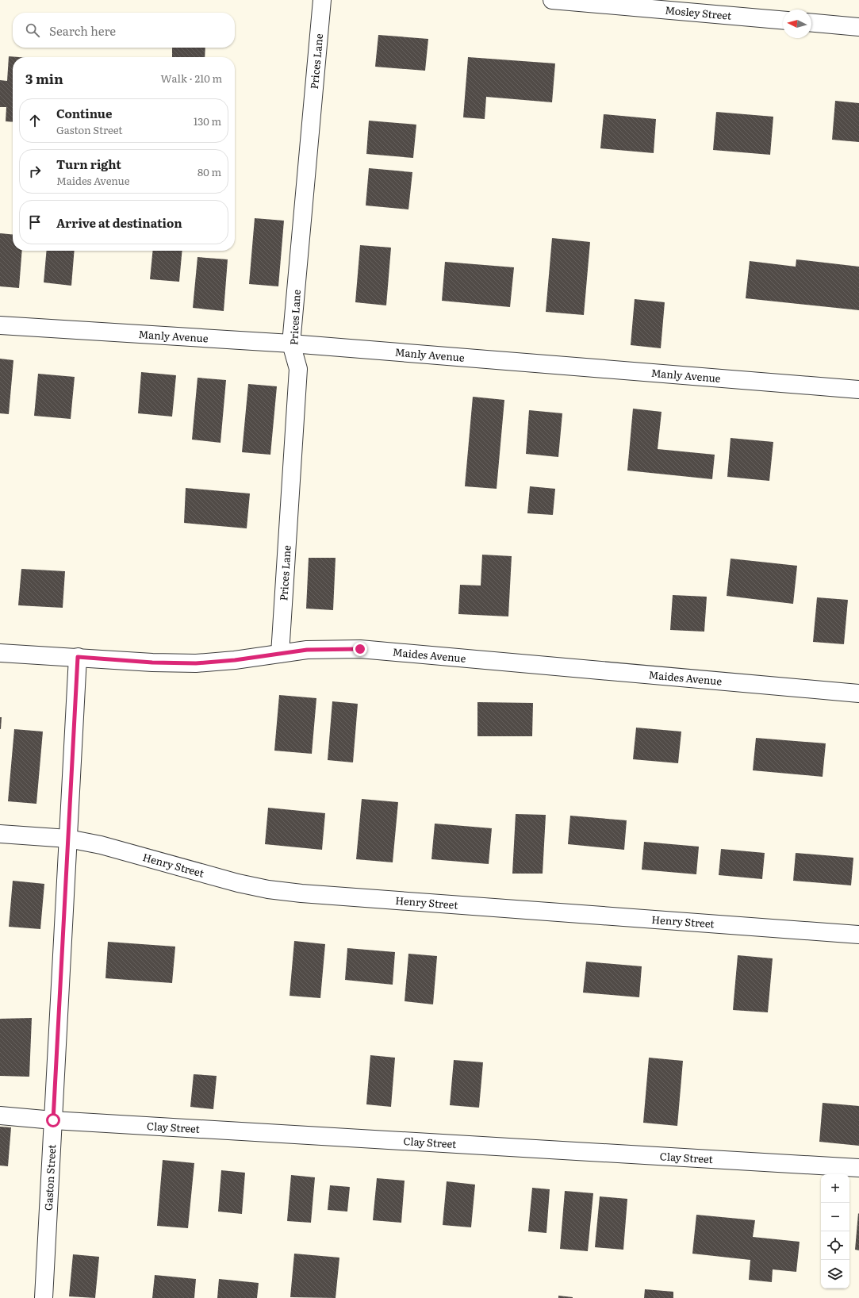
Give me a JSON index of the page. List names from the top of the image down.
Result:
{
  "streets": {
    "street": [
      "Mosley Street",
      "Prices Lane",
      "Manly Avenue",
      "Maides Avenue",
      "Henry Street",
      "Clay Street",
      "Gaston Street"
    ]
  },
  "crossings": [
    ["Prices Lane", "Manly Avenue"],
    ["Prices Lane", "Maides Avenue"],
    ["Maides Avenue", "Gaston Street"],
    ["Henry Street", "Gaston Street"],
    ["Clay Street", "Gaston Street"]
  ],
  "north": "left",
  "page": {
    "search": "Search here",
    "heading": ["3 min", "Walk · 210 m"],
    "list": [
      ["Continue", "Gaston Street", "130 m"],
      ["Turn right", "Maides Avenue", "80 m"],
      "Arrive at destination"
    ],
    "map_buttons": ["+", "−"]
  }
}
